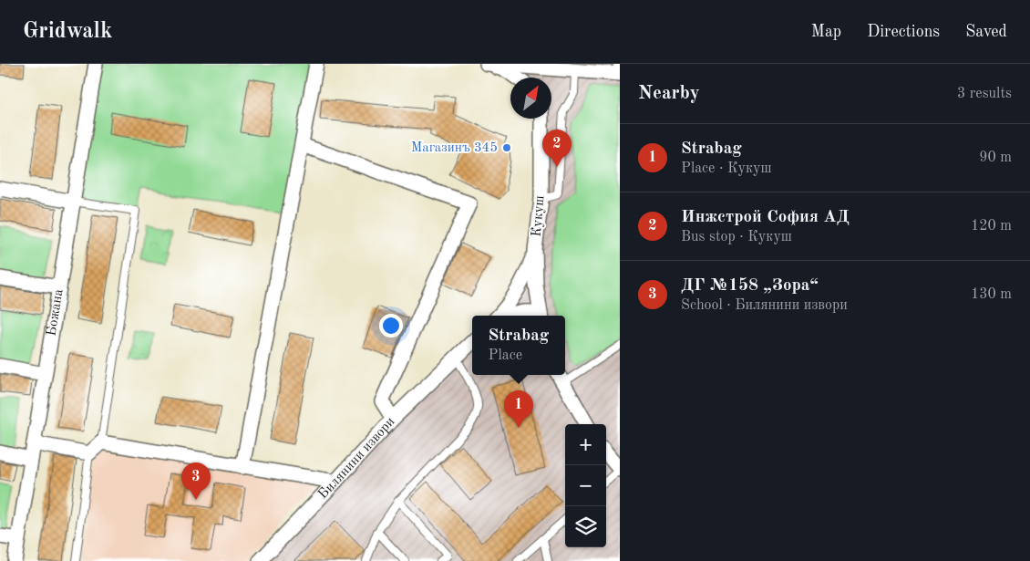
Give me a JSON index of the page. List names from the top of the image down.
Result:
{
  "streets": {
    "street": ["Кукуш", "Божана", "Билянини извори"]
  },
  "places": ["Магазинъ 345"],
  "north": "top right",
  "page": {
    "header": "Gridwalk",
    "nav": ["Map", "Directions", "Saved"],
    "heading": ["Nearby", "3 results"],
    "list": [
      {
        "mark": "1",
        "name": "Strabag",
        "note": "Place · Кукуш",
        "value": "90 m"
      },
      {
        "mark": "2",
        "name": "Инжстрой София АД",
        "note": "Bus stop · Кукуш",
        "value": "120 m"
      },
      {
        "mark": "3",
        "name": "ДГ №158 „Зора“",
        "note": "School · Билянини извори",
        "value": "130 m"
      }
    ],
    "pins": ["2", "1", "3"],
    "popup": ["Strabag", "Place"],
    "map_buttons": ["+", "−"]
  }
}
